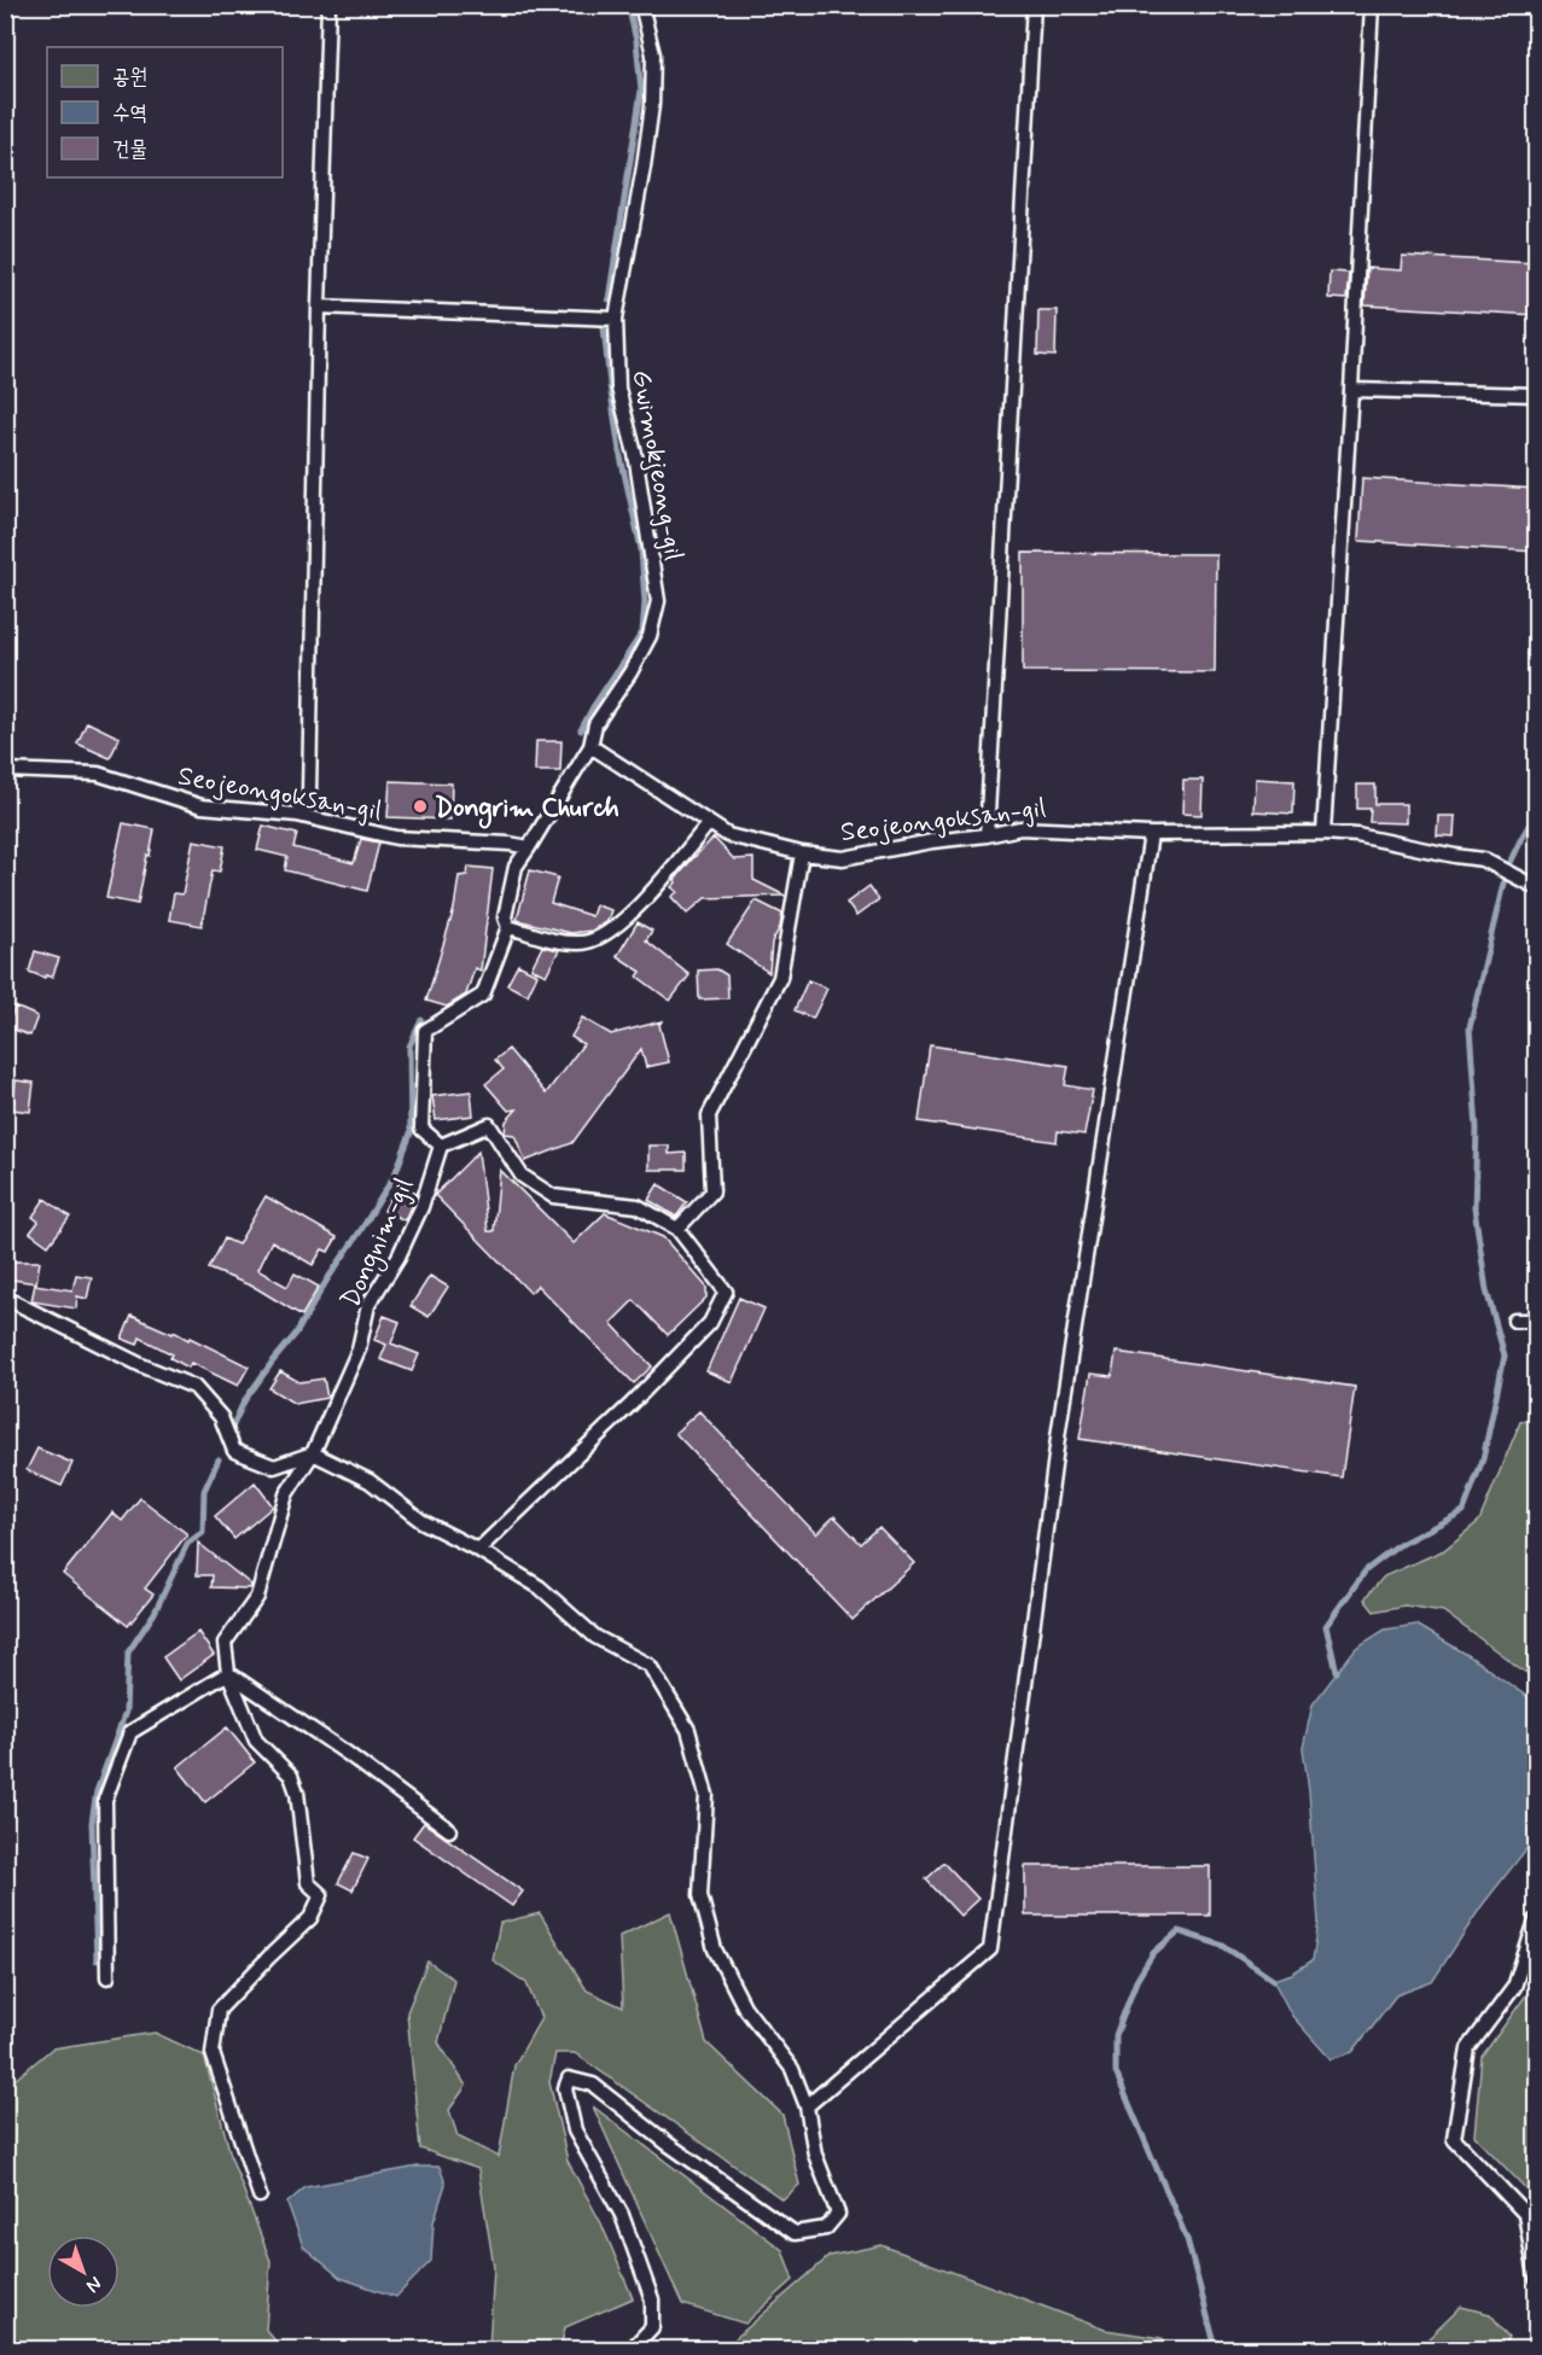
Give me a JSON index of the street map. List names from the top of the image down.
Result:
{
  "streets": {
    "lane": ["Gwimokjeong-gil", "Seojeongoksan-gil", "Dongnim-gil"]
  },
  "crossings": [
    ["Gwimokjeong-gil", "Seojeongoksan-gil"]
  ],
  "places": ["Dongrim Church"],
  "legend": ["공원", "수역", "건물"],
  "north": "bottom right"
}
